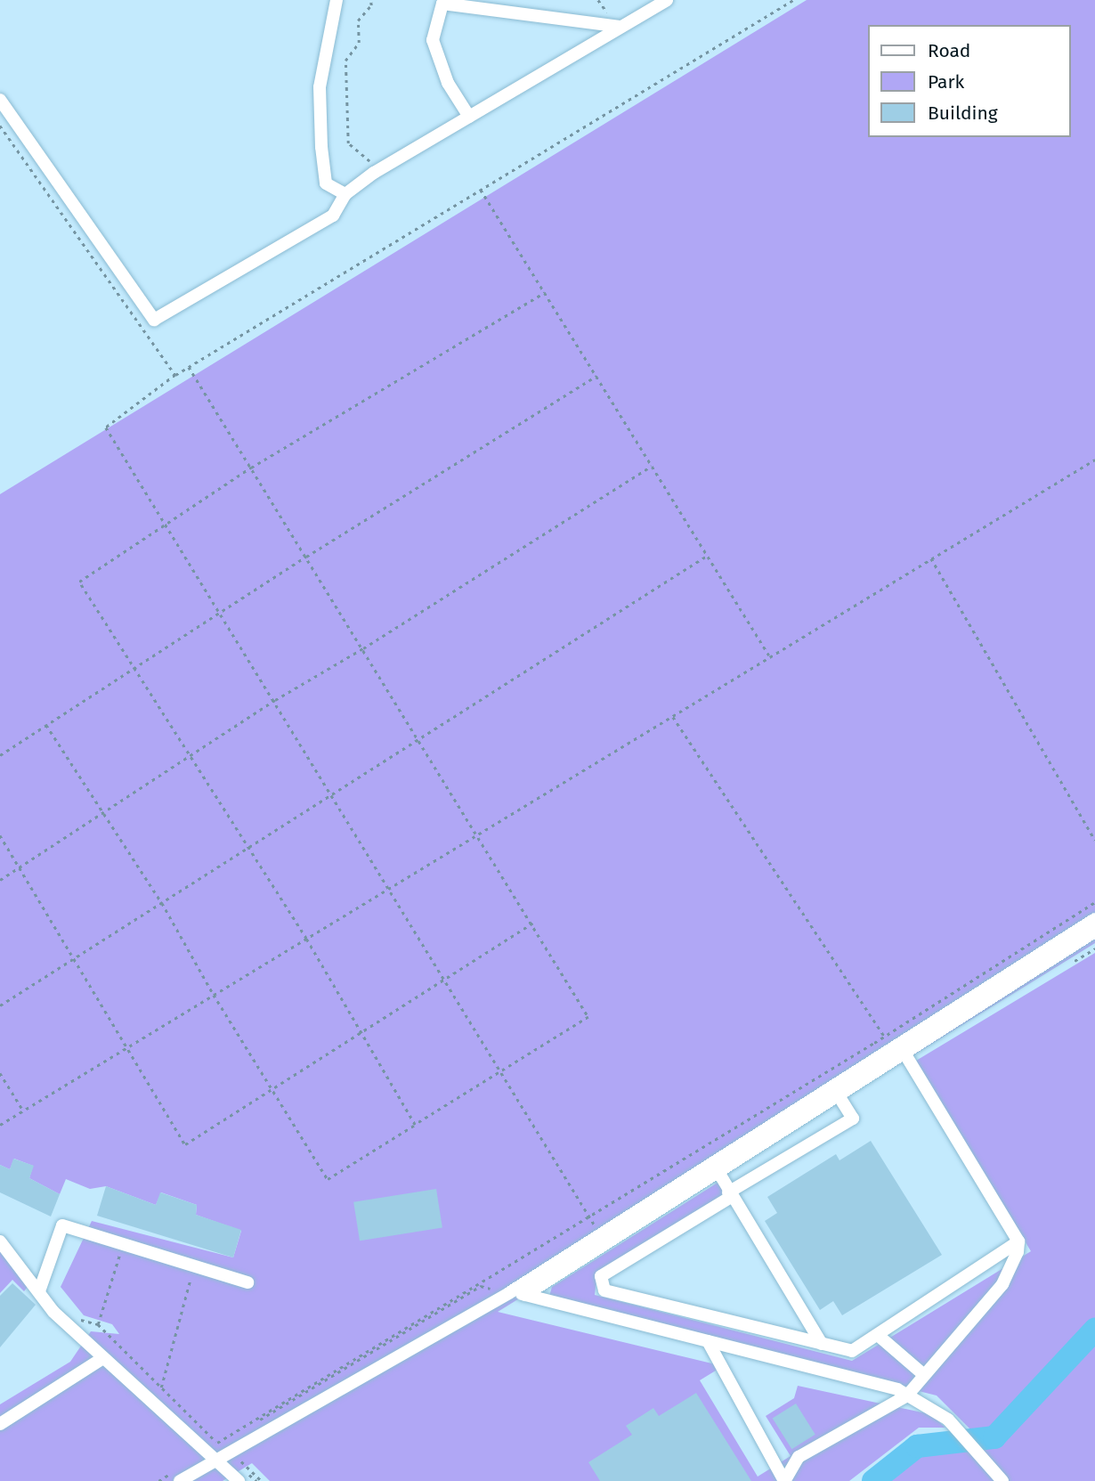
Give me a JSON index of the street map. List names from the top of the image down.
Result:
{
  "legend": ["Road", "Park", "Building"]
}
